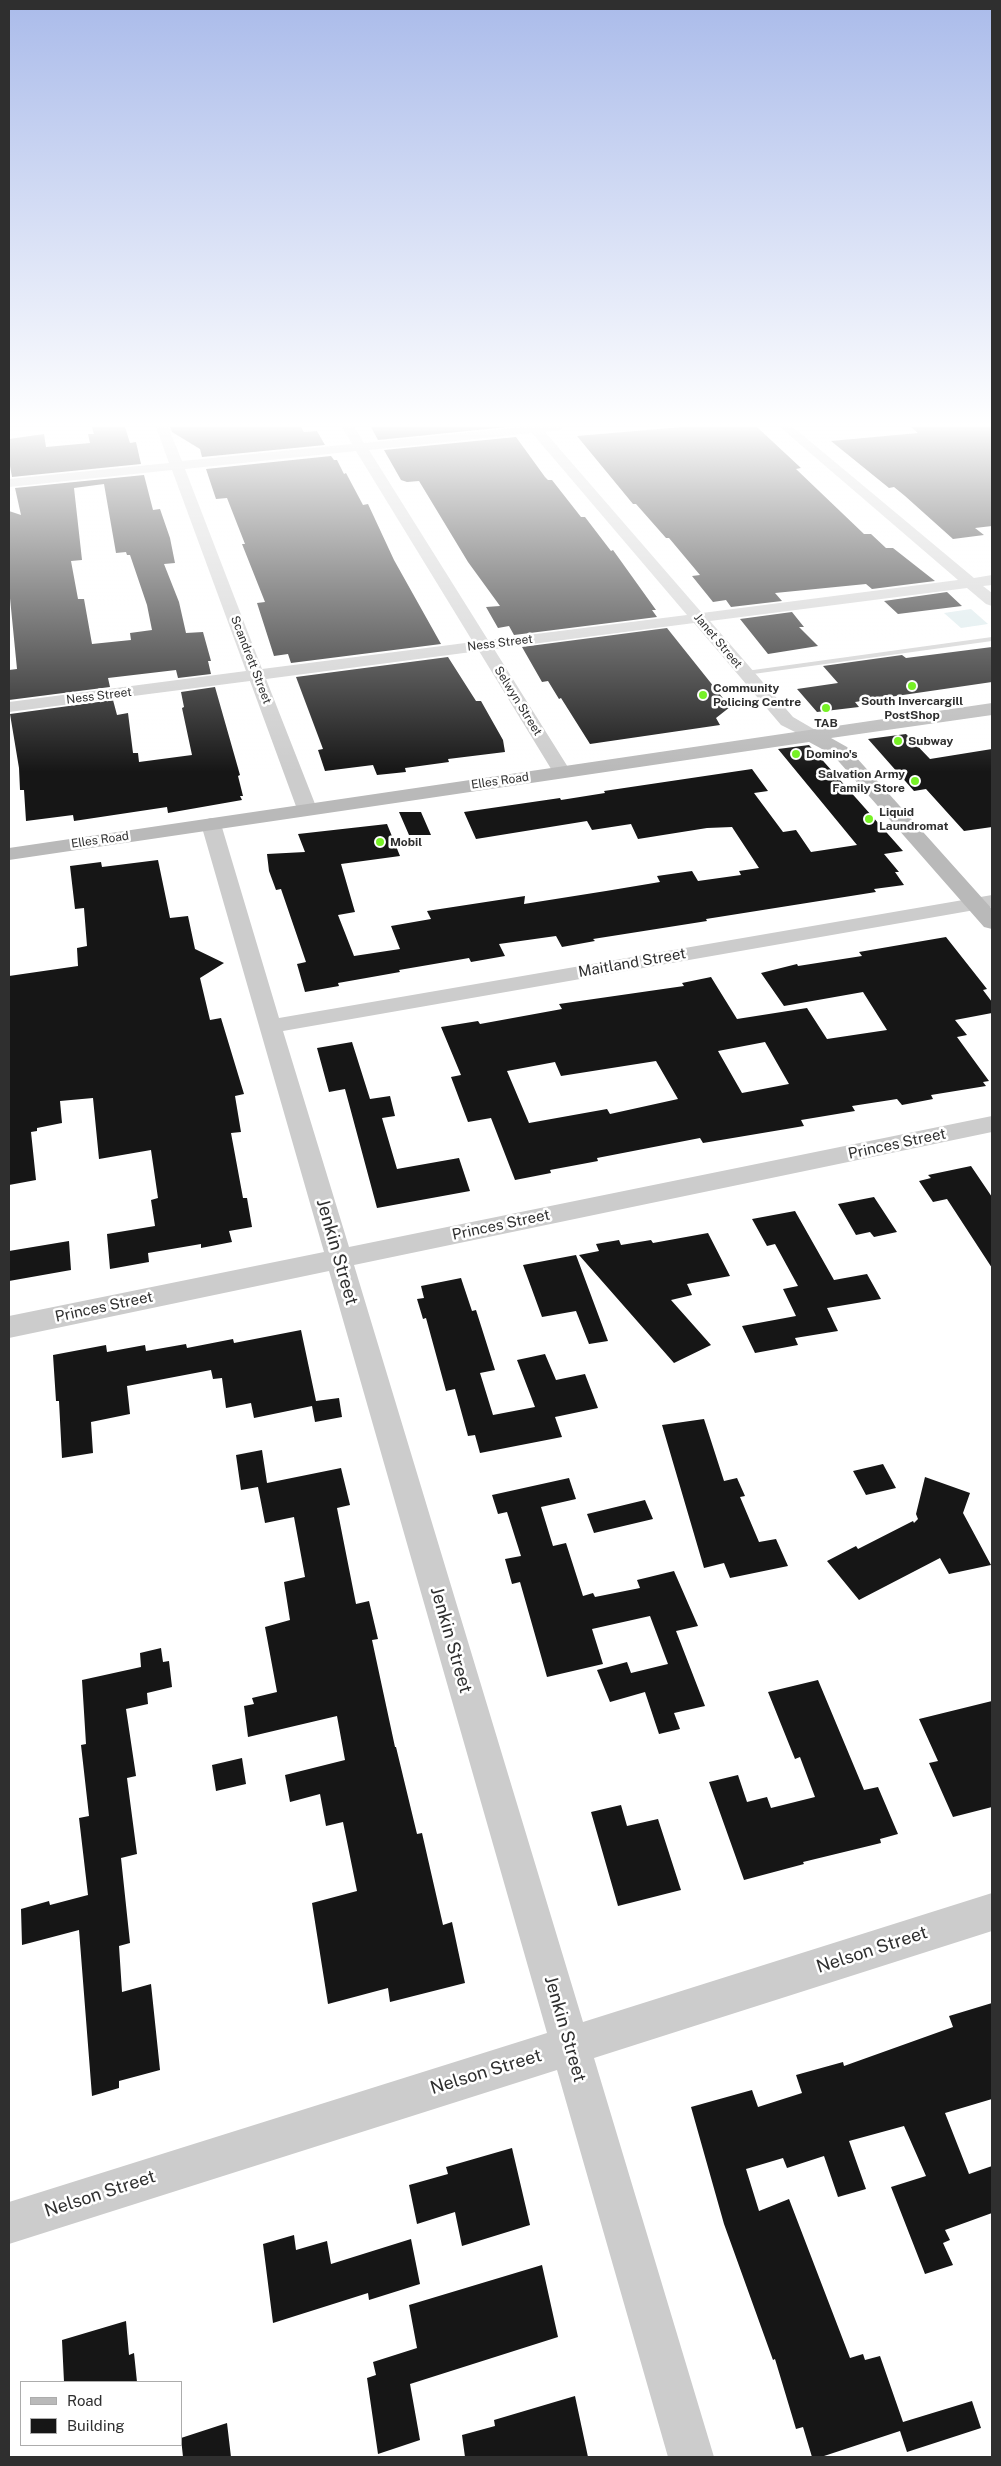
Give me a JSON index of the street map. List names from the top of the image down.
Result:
{
  "streets": {
    "main road": ["Elles Road"],
    "street": [
      "Janet Street",
      "Ness Street",
      "Scandrett Street",
      "Selwyn Street",
      "Maitland Street",
      "Princes Street",
      "Jenkin Street",
      "Nelson Street"
    ]
  },
  "crossings": [
    ["Janet Street", "Ness Street"],
    ["Janet Street", "Elles Road"],
    ["Ness Street", "Scandrett Street"],
    ["Ness Street", "Selwyn Street"],
    ["Scandrett Street", "Elles Road"],
    ["Selwyn Street", "Elles Road"],
    ["Elles Road", "Jenkin Street"],
    ["Maitland Street", "Jenkin Street"],
    ["Princes Street", "Jenkin Street"],
    ["Jenkin Street", "Nelson Street"]
  ],
  "places": [
    "South Invercargill PostShop",
    "Community Policing Centre",
    "TAB",
    "Subway",
    "Domino's",
    "Salvation Army Family Store",
    "Liquid Laundromat",
    "Mobil"
  ],
  "legend": ["Road", "Building"]
}
